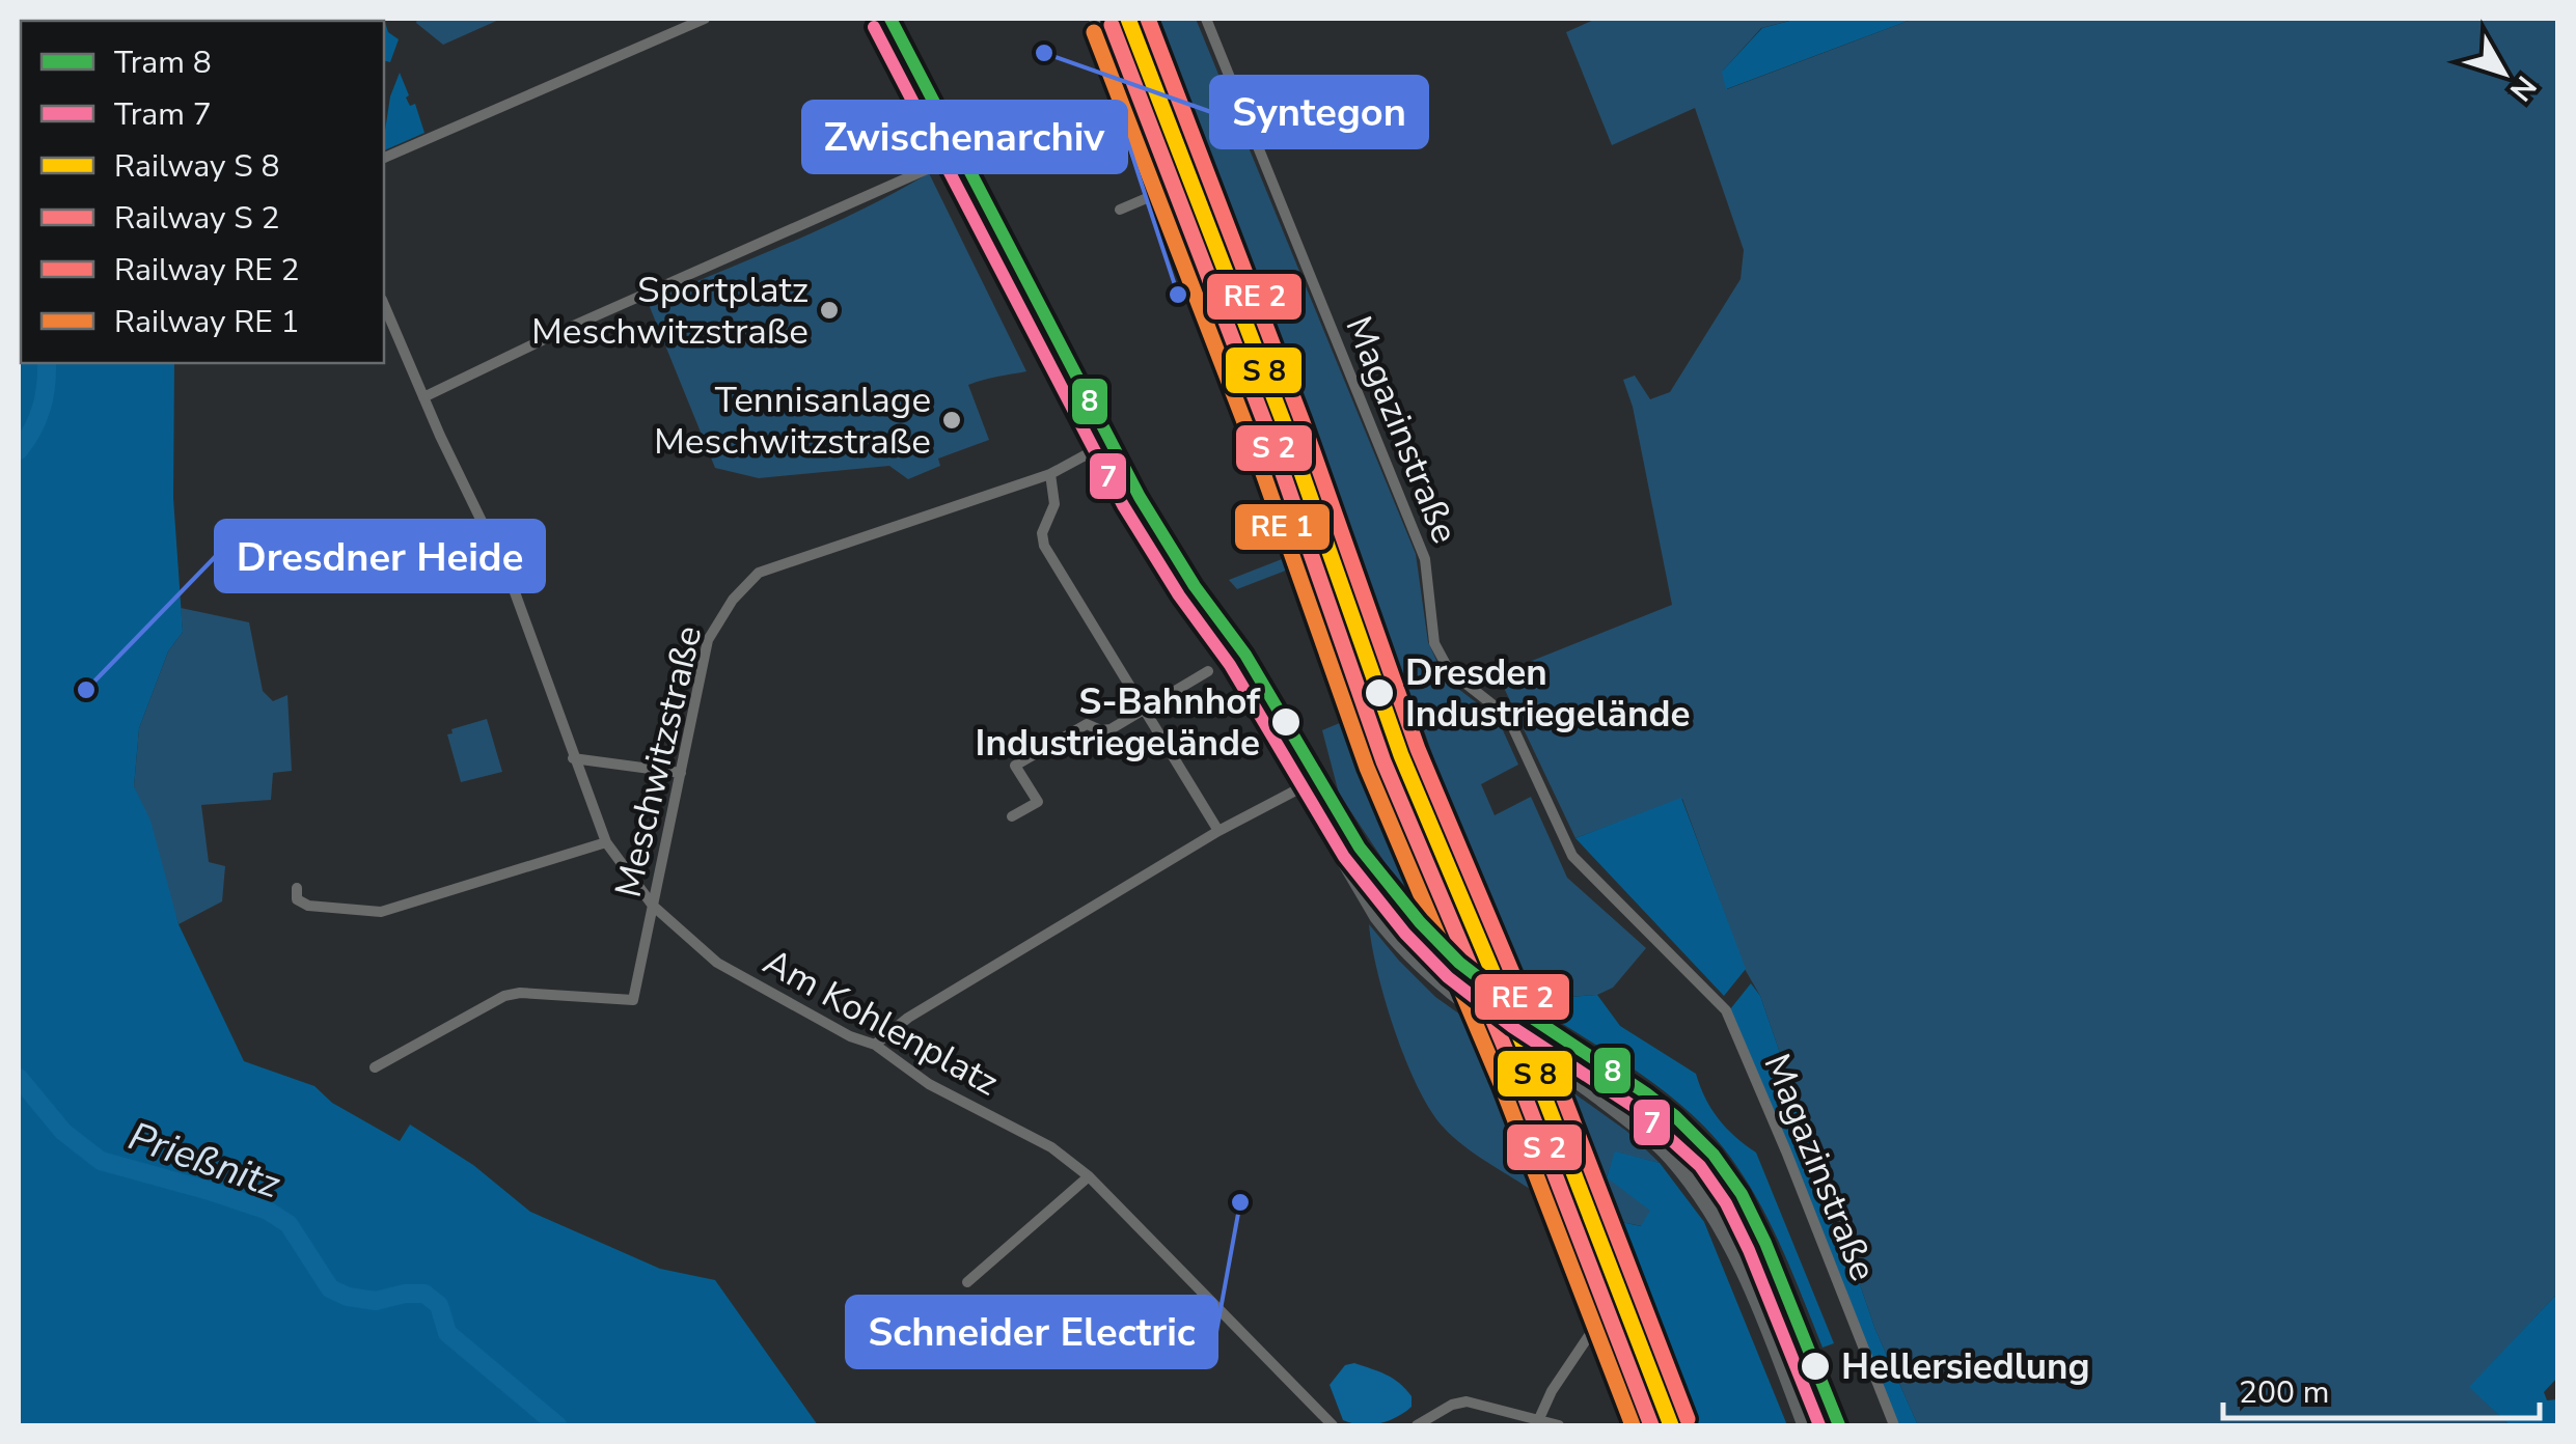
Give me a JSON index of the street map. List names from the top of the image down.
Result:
{
  "streets": {
    "street": ["Magazinstraße", "Meschwitzstraße", "Am Kohlenplatz"]
  },
  "crossings": [
    ["Meschwitzstraße", "Am Kohlenplatz"]
  ],
  "water": ["Prießnitz"],
  "places": [
    "Syntegon",
    "Zwischenarchiv",
    "Sportplatz Meschwitzstraße",
    "Tennisanlage Meschwitzstraße",
    "Dresdner Heide",
    "Dresden Industriegelände",
    "S-Bahnhof Industriegelände",
    "Schneider Electric",
    "Hellersiedlung"
  ],
  "lines": ["tram line 8", "tram line 7"],
  "legend": [
    "Tram 8",
    "Tram 7",
    "Railway S 8",
    "Railway S 2",
    "Railway RE 2",
    "Railway RE 1"
  ],
  "scale_bar": "200 m",
  "north": "bottom right"
}
